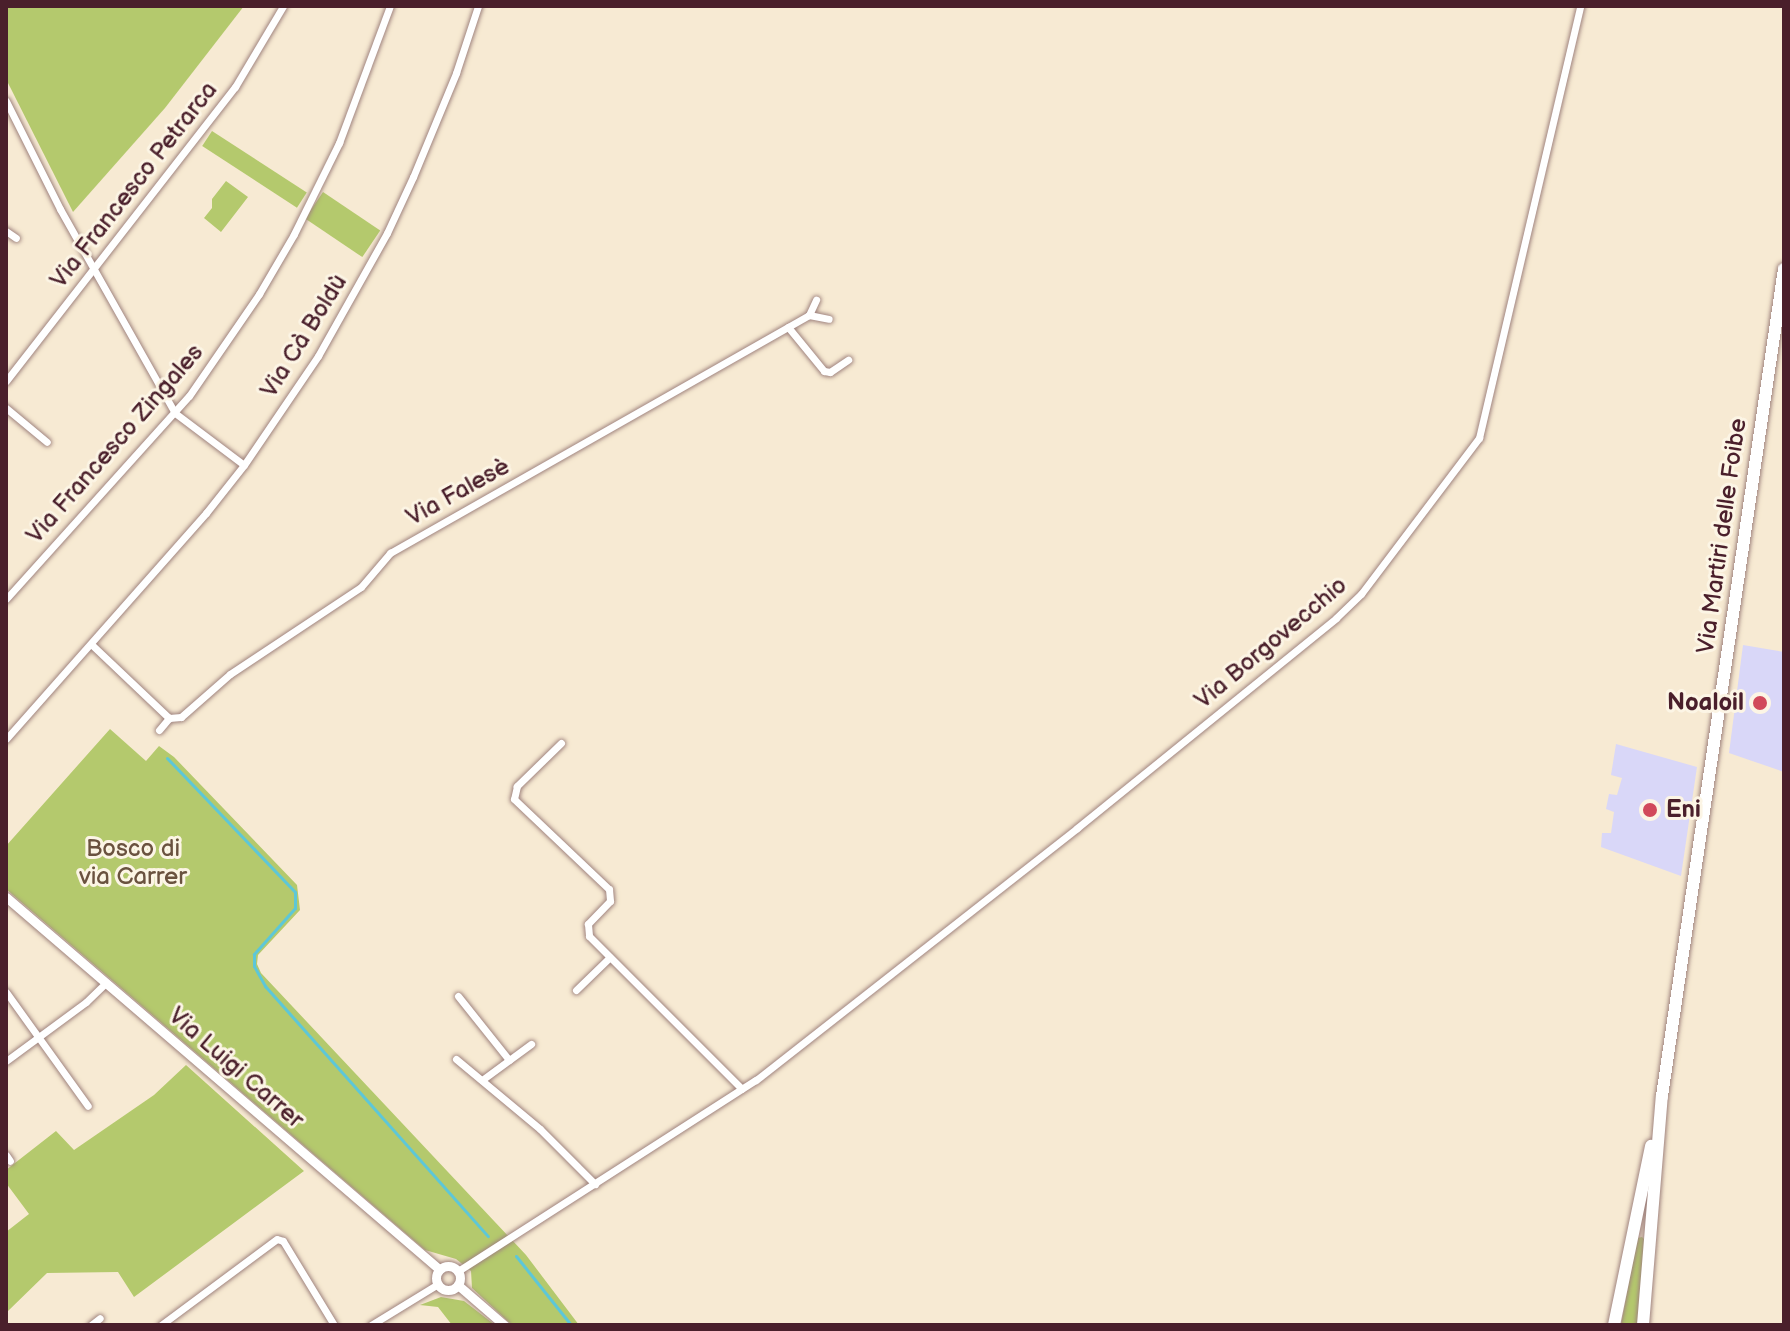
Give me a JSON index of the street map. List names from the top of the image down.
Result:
{
  "streets": {
    "highway": ["Via Martiri delle Foibe"],
    "street": [
      "Via Francesco Petrarca",
      "Via Cà Boldù",
      "Via Francesco Zingales",
      "Via Falesè",
      "Via Borgovecchio",
      "Via Luigi Carrer"
    ]
  },
  "crossings": [
    ["Via Borgovecchio", "Via Luigi Carrer"]
  ],
  "parks": ["Bosco di via Carrer"],
  "places": ["Noaloil", "Eni"]
}
